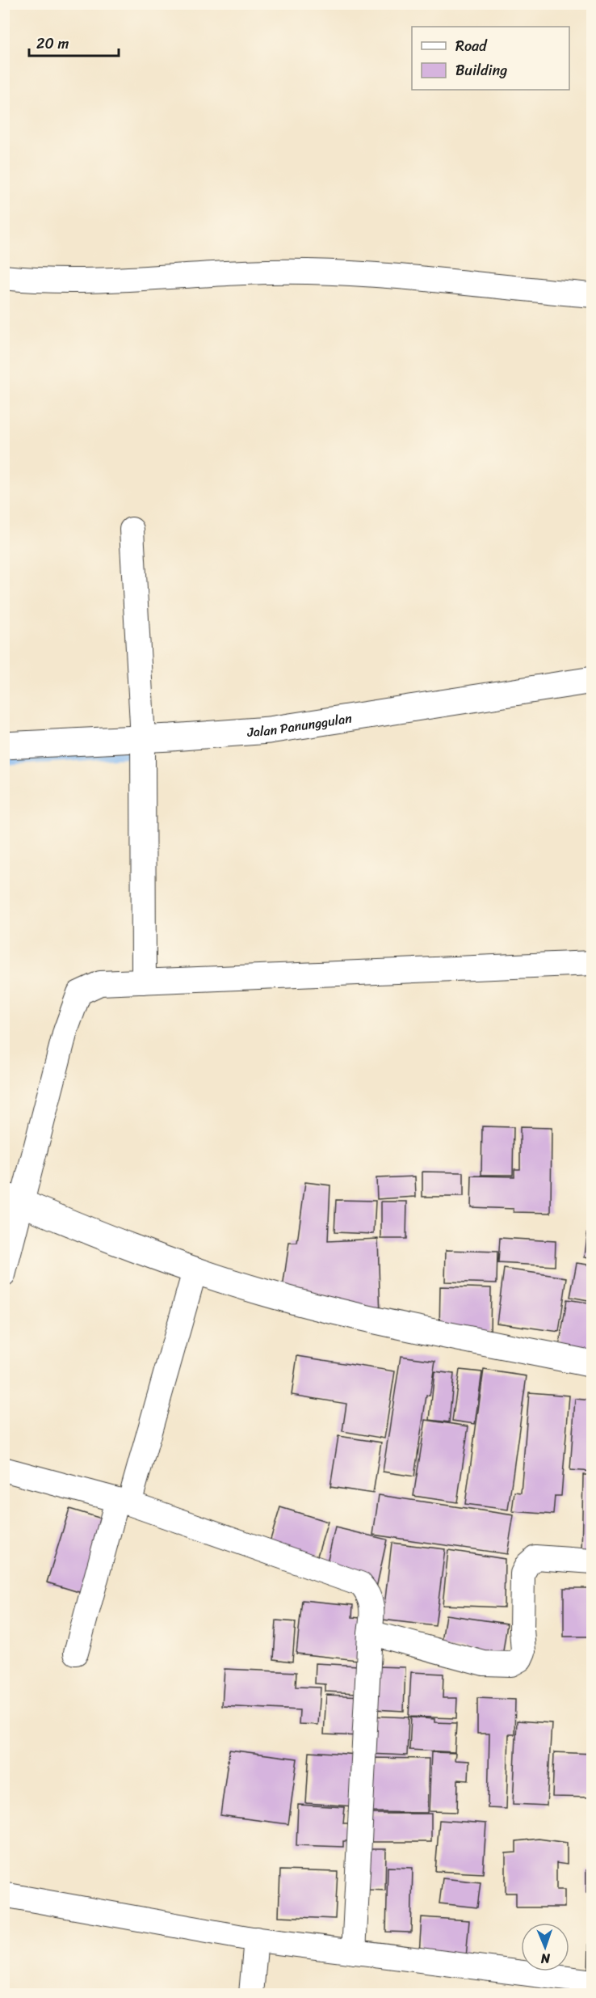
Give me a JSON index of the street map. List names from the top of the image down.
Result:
{
  "streets": {
    "main road": ["Jalan Panunggulan"]
  },
  "legend": ["Road", "Building"],
  "scale_bar": "20 m",
  "north": "bottom"
}
